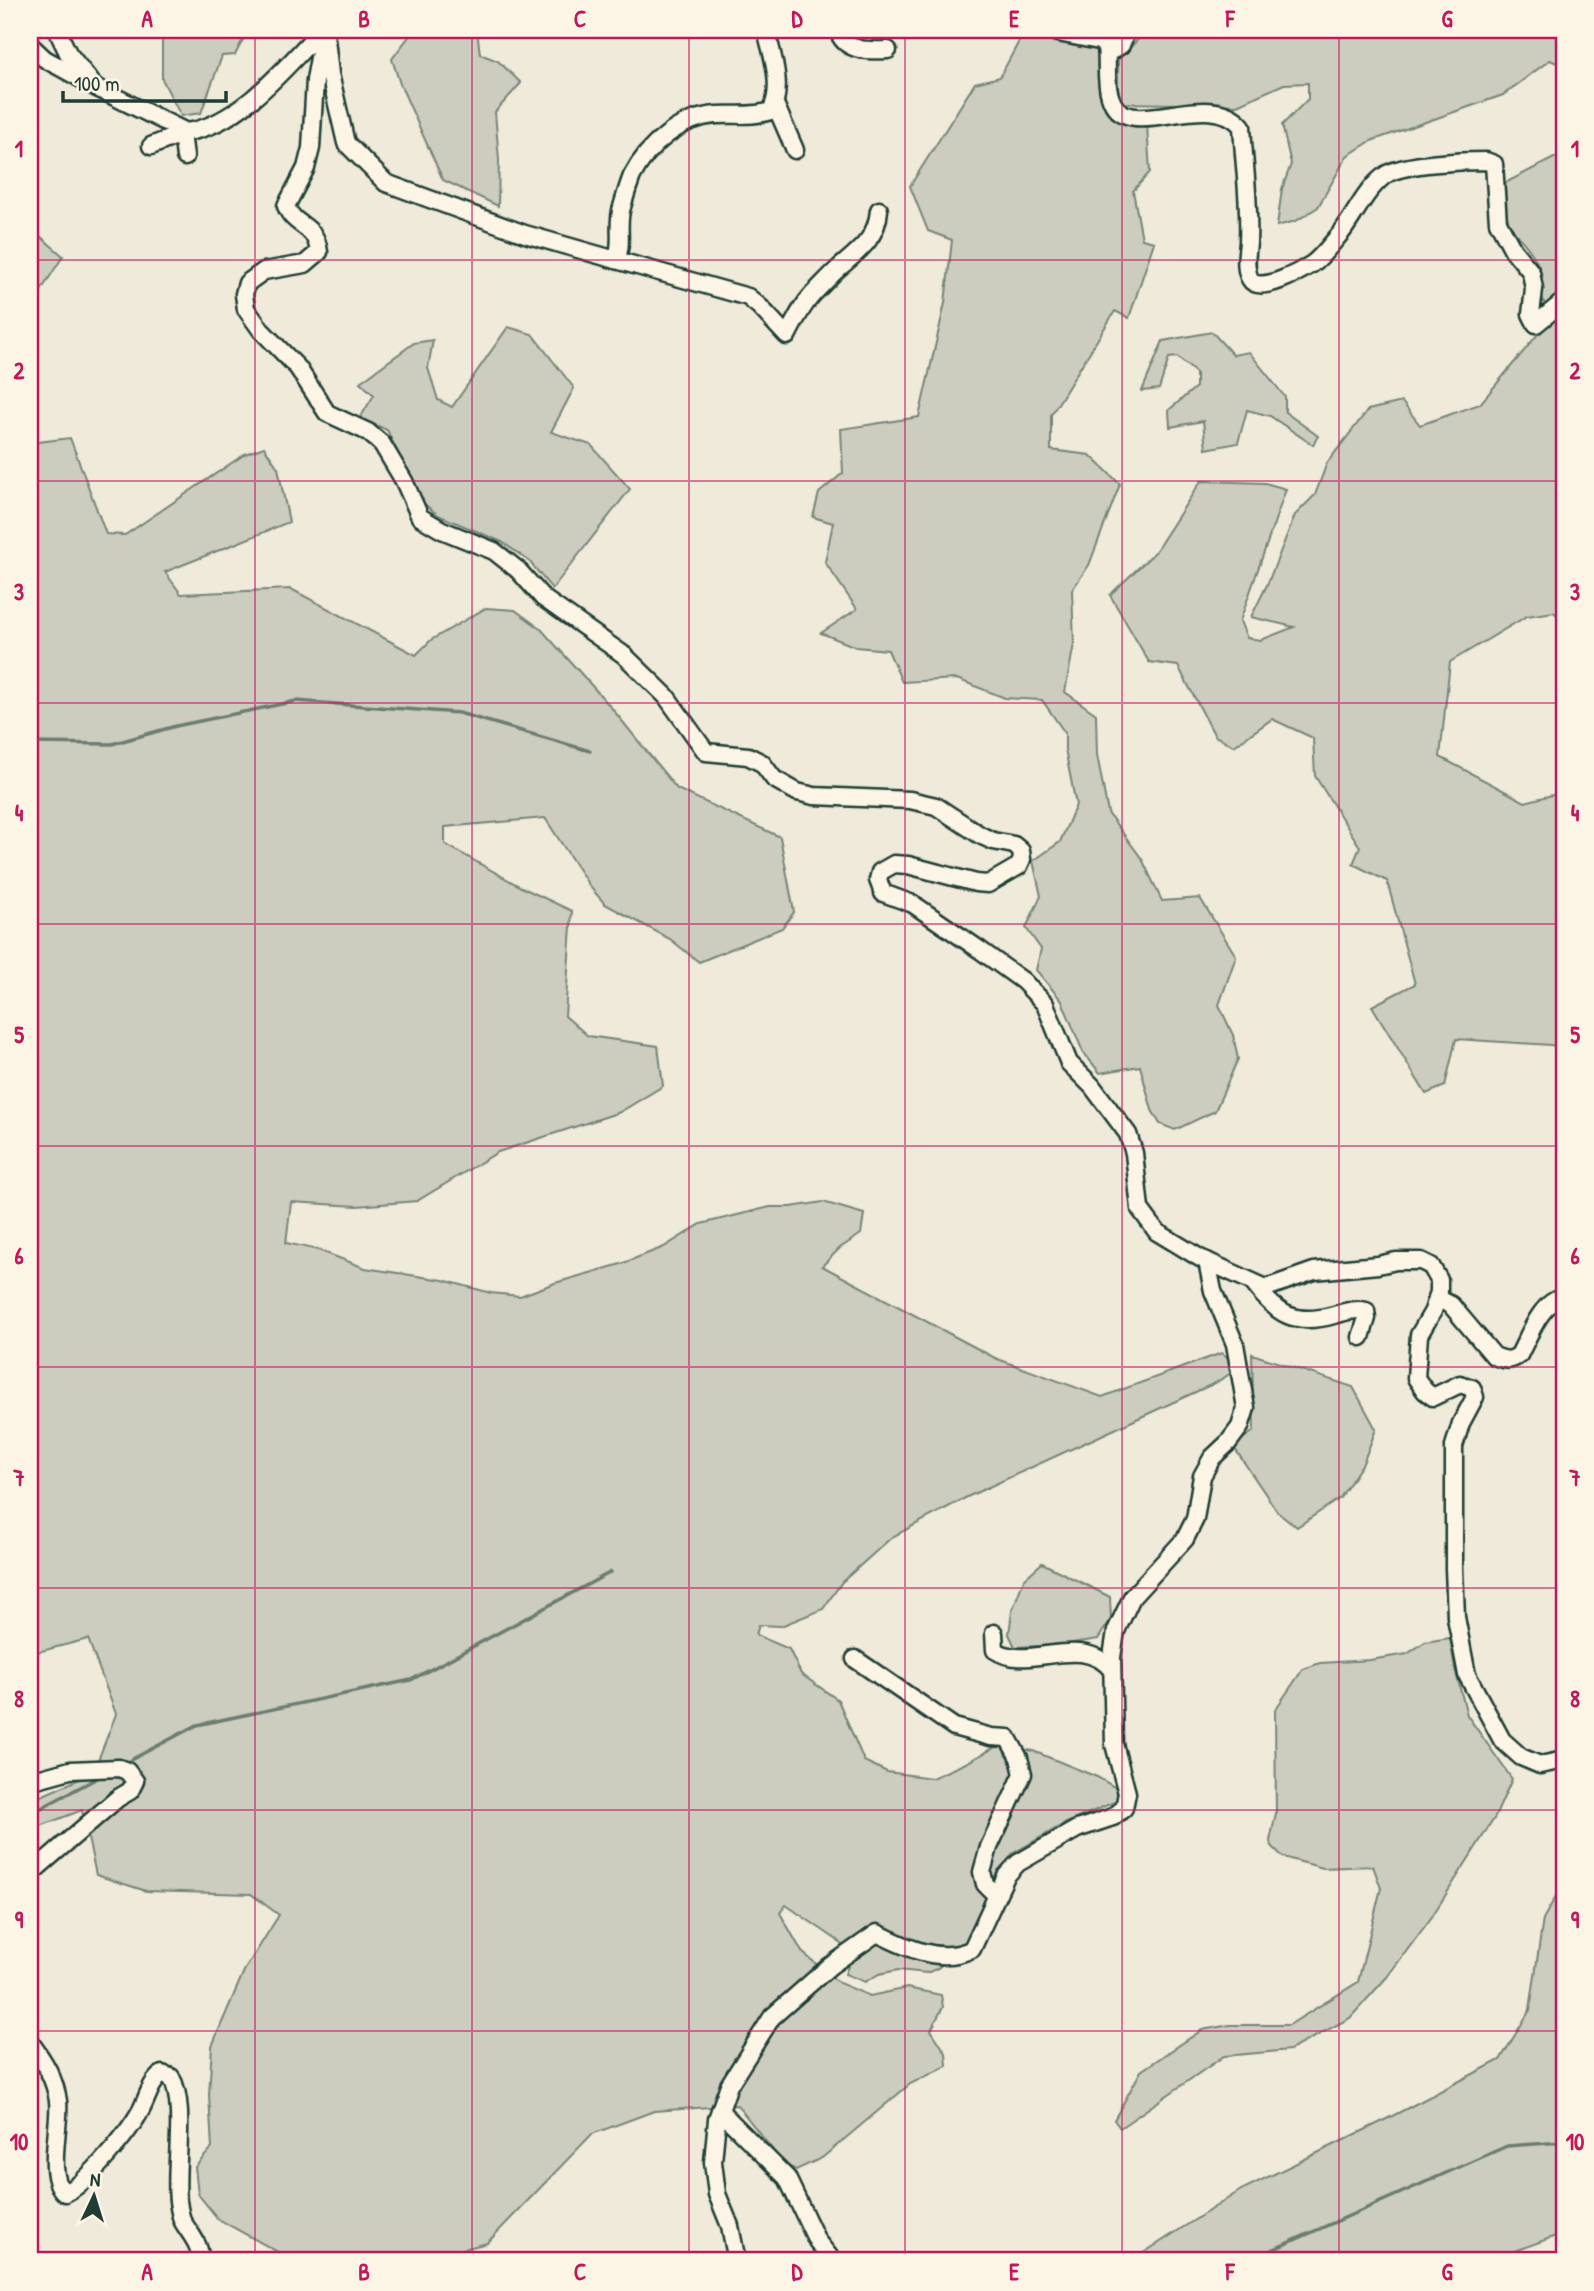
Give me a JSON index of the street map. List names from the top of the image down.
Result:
{
  "scale_bar": "100 m",
  "north": "top",
  "grid": {
    "columns": [
      "A",
      "B",
      "C",
      "D",
      "E",
      "F",
      "G"
    ],
    "rows": [
      "1",
      "2",
      "3",
      "4",
      "5",
      "6",
      "7",
      "8",
      "9",
      "10"
    ]
  }
}
